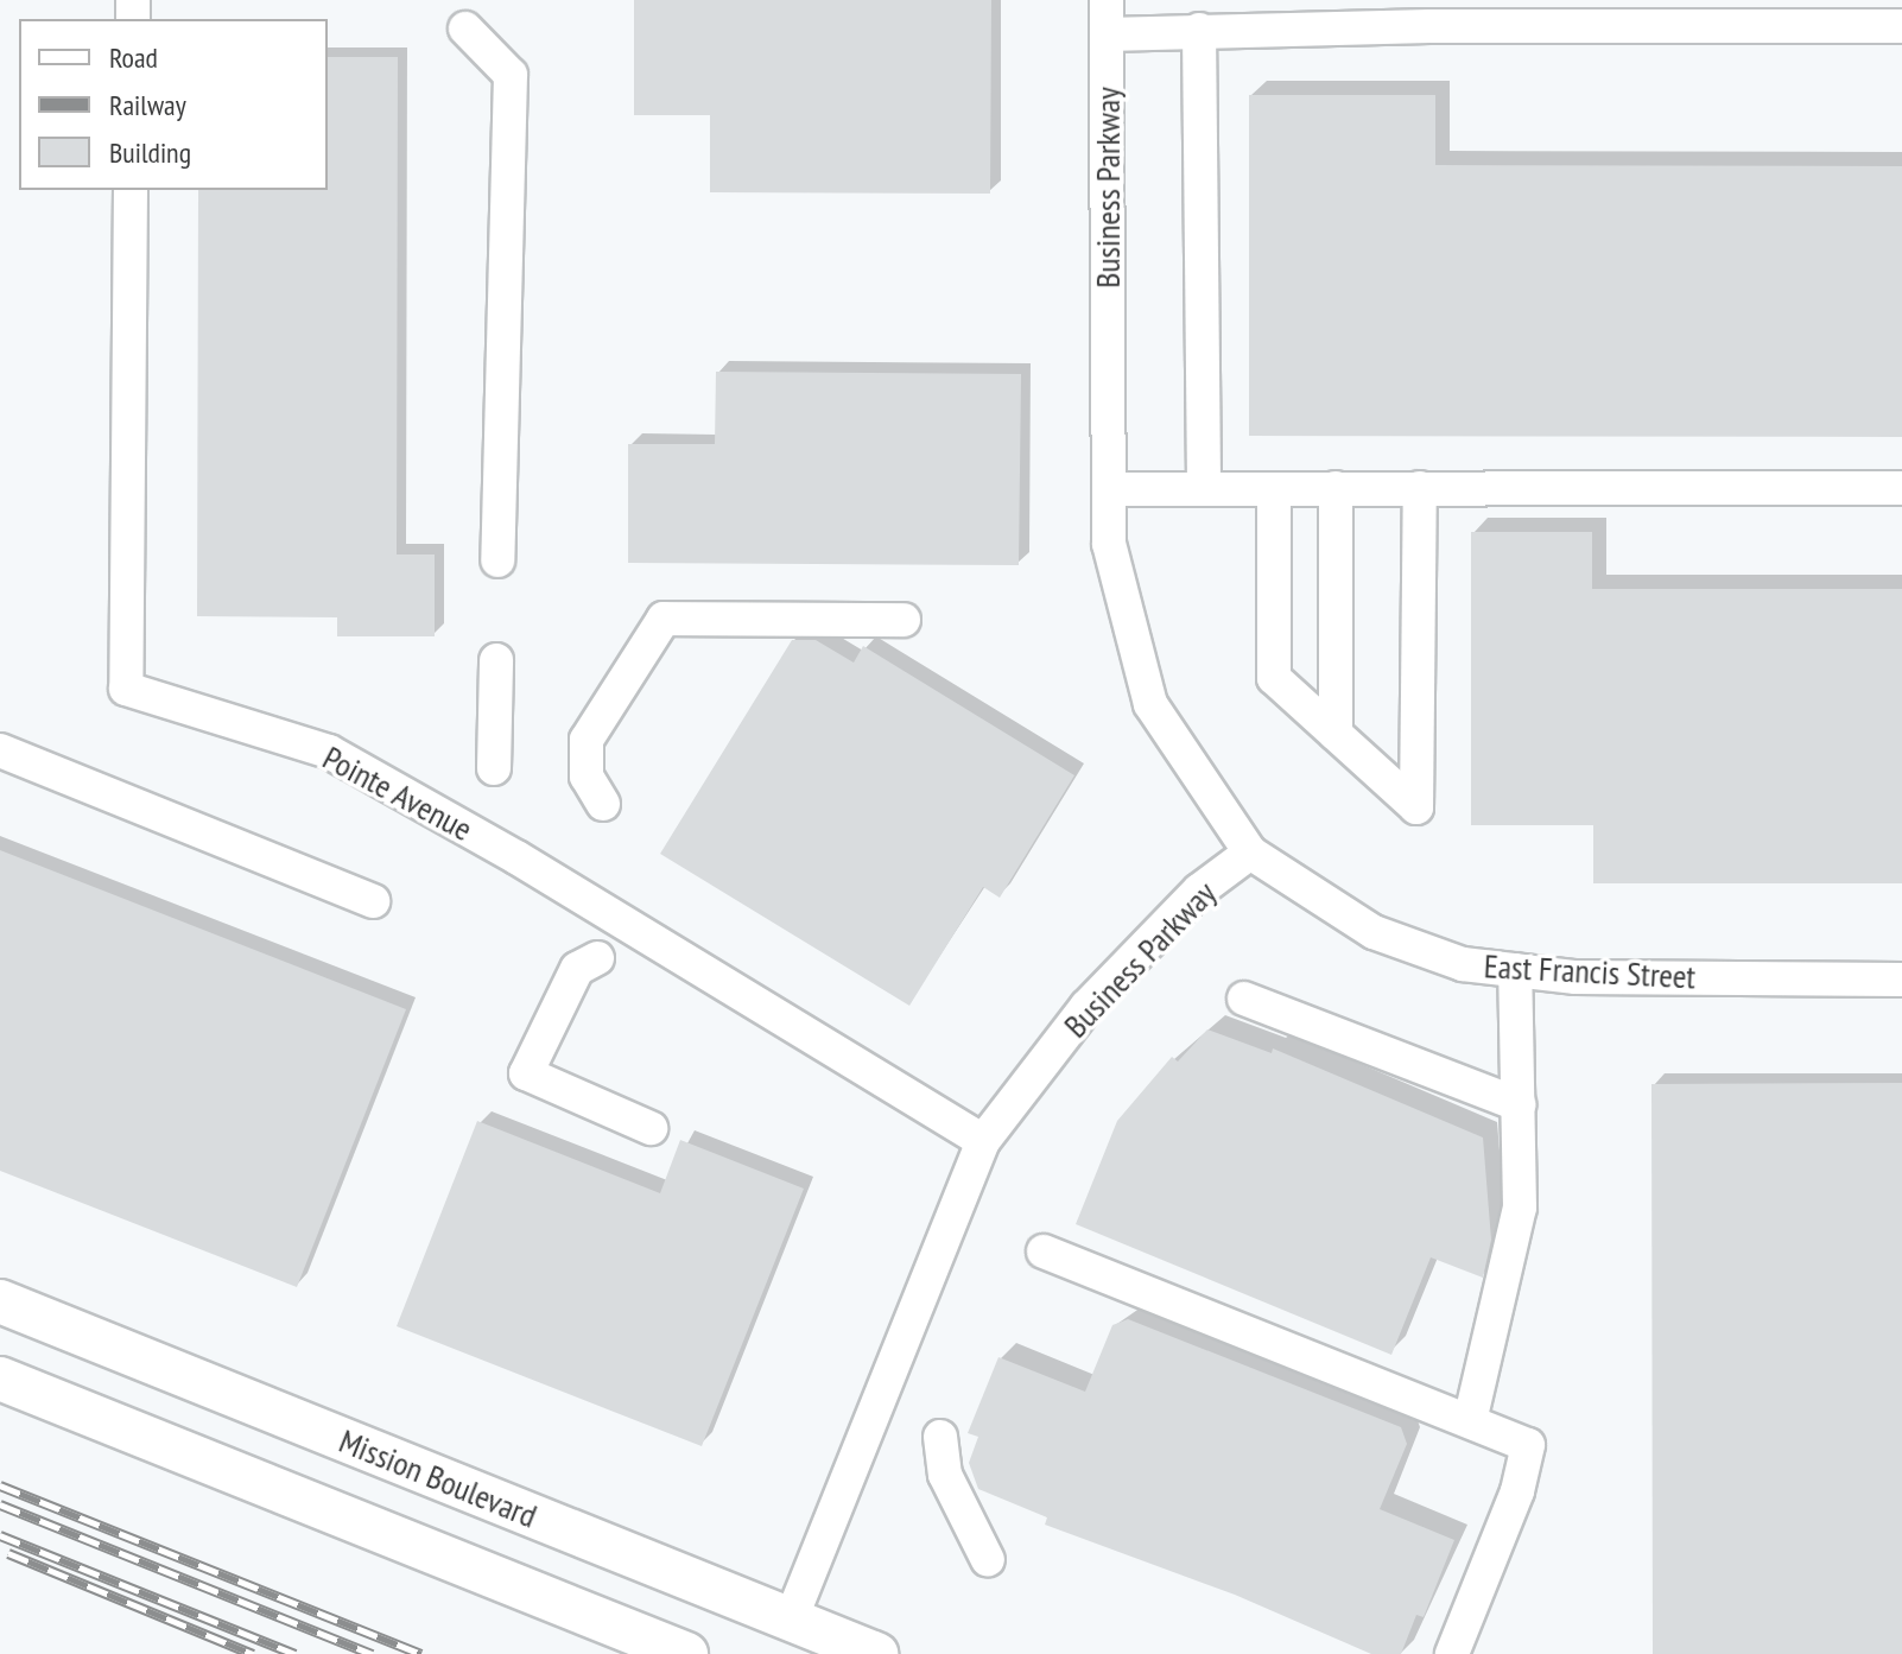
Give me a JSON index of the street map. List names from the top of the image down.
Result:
{
  "streets": {
    "main road": ["Mission Boulevard"],
    "street": ["Business Parkway", "Pointe Avenue", "East Francis Street"]
  },
  "crossings": [
    ["Business Parkway", "Pointe Avenue"],
    ["Business Parkway", "East Francis Street"],
    ["Business Parkway", "Mission Boulevard"]
  ],
  "legend": ["Road", "Railway", "Building"]
}
